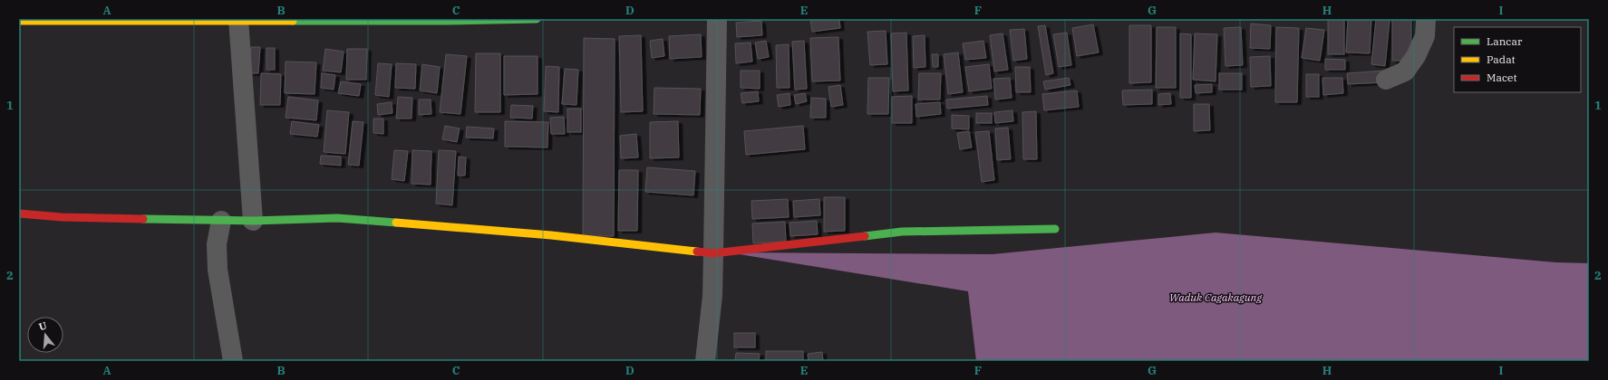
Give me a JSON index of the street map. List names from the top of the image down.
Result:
{
  "water": ["Waduk Cagakagung"],
  "legend": ["Lancar", "Padat", "Macet"],
  "north": "top",
  "grid": {
    "columns": [
      "A",
      "B",
      "C",
      "D",
      "E",
      "F",
      "G",
      "H",
      "I"
    ],
    "rows": ["1", "2"]
  }
}
